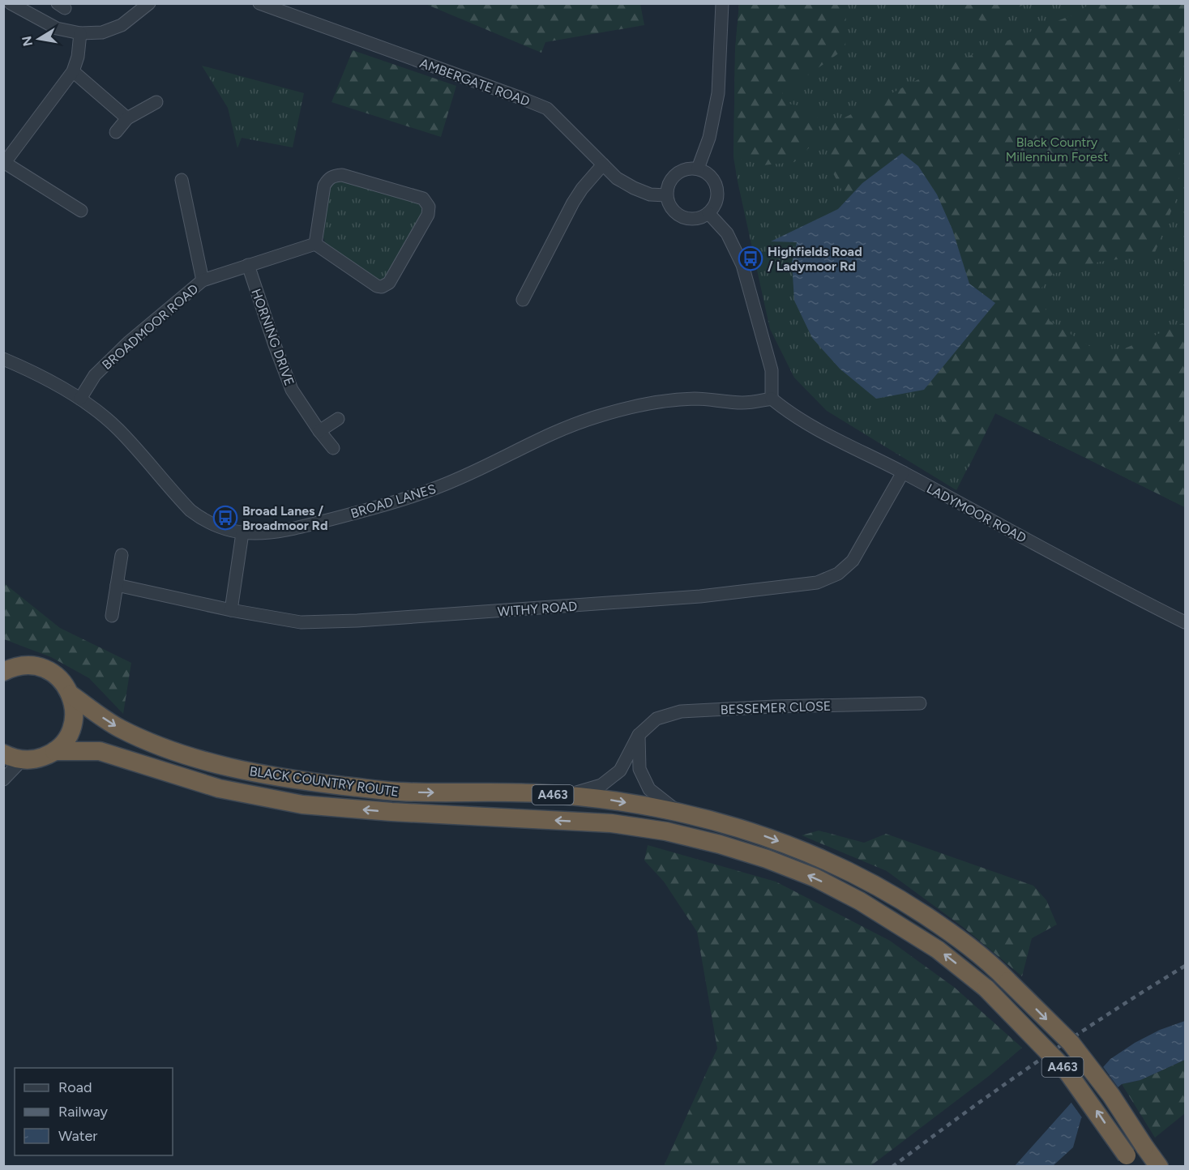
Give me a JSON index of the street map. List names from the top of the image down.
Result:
{
  "streets": {
    "highway": ["BLACK COUNTRY ROUTE", "A463"],
    "street": [
      "AMBERGATE ROAD",
      "BROADMOOR ROAD",
      "HORNING DRIVE",
      "BROAD LANES",
      "LADYMOOR ROAD",
      "WITHY ROAD",
      "BESSEMER CLOSE"
    ]
  },
  "crossings": [
    ["BROADMOOR ROAD", "HORNING DRIVE"],
    ["BROADMOOR ROAD", "BROAD LANES"],
    ["BROAD LANES", "LADYMOOR ROAD"],
    ["LADYMOOR ROAD", "WITHY ROAD"],
    ["BESSEMER CLOSE", "BLACK COUNTRY ROUTE"],
    ["BLACK COUNTRY ROUTE", "A463"]
  ],
  "parks": ["Black Country Millennium Forest"],
  "places": {
    "bus stop": ["Highfields Road / Ladymoor Rd", "Broad Lanes / Broadmoor Rd"]
  },
  "legend": ["Road", "Railway", "Water"],
  "north": "left"
}
